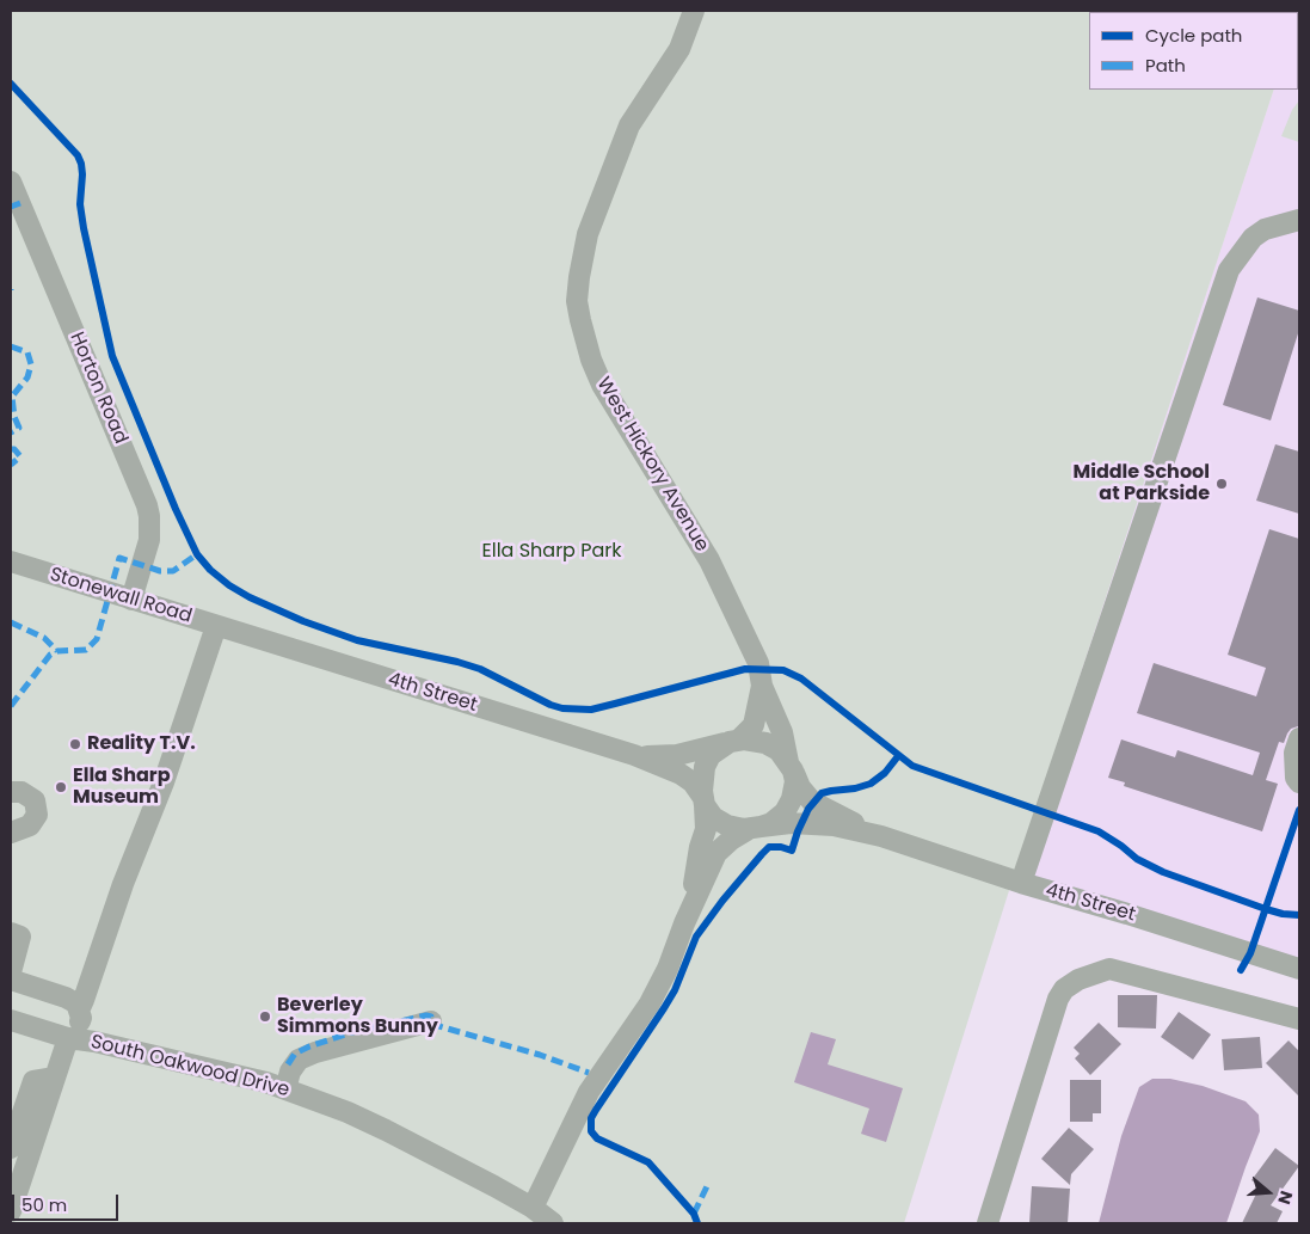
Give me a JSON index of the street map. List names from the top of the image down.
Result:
{
  "streets": {
    "street": [
      "Horton Road",
      "West Hickory Avenue",
      "Stonewall Road",
      "4th Street",
      "South Oakwood Drive"
    ]
  },
  "crossings": [
    ["Horton Road", "Stonewall Road"],
    ["West Hickory Avenue", "4th Street"],
    ["Stonewall Road", "4th Street"]
  ],
  "parks": ["Ella Sharp Park"],
  "places": [
    "Middle School at Parkside",
    "Reality T.V.",
    "Ella Sharp Museum",
    "Beverley Simmons Bunny"
  ],
  "legend": ["Cycle path", "Path"],
  "scale_bar": "50 m",
  "north": "right"
}
